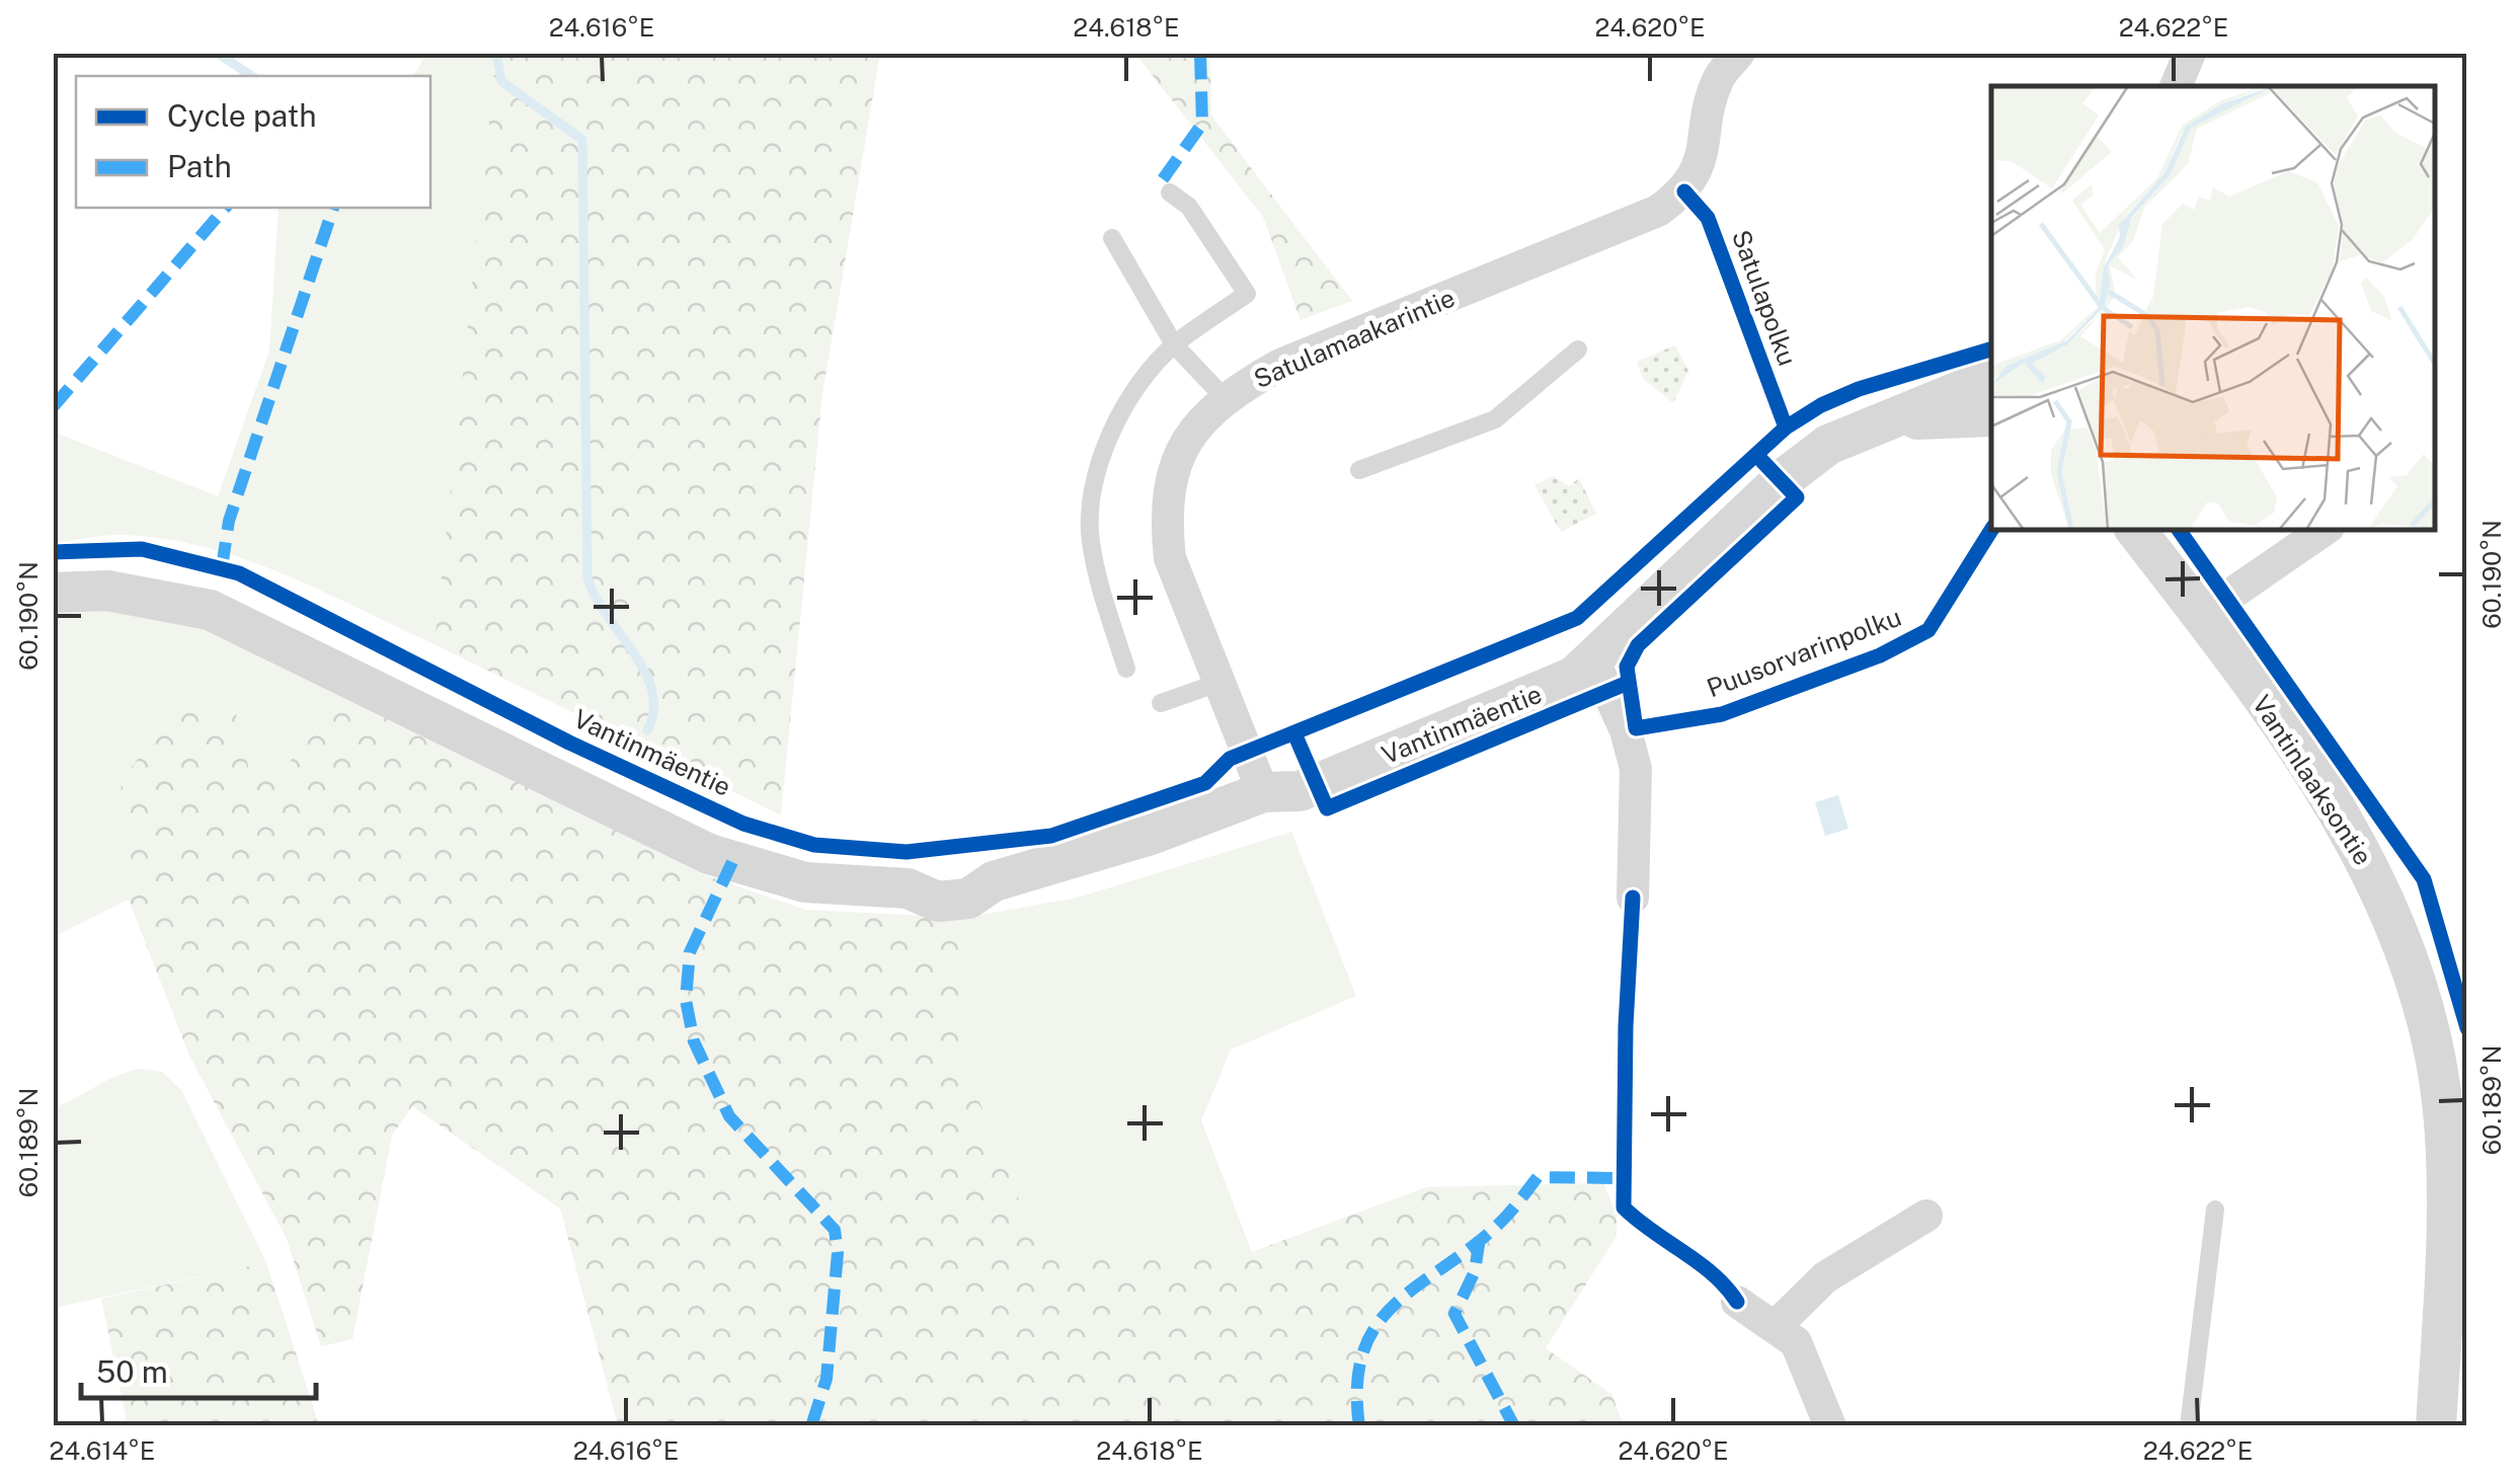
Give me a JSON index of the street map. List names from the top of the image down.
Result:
{
  "streets": {
    "street": ["Satulamaakarintie", "Vantinmäentie", "Vantinlaaksontie"],
    "cycle path": ["Satulapolku", "Puusorvarinpolku"]
  },
  "crossings": [
    ["Satulamaakarintie", "Vantinmäentie"]
  ],
  "legend": ["Cycle path", "Path"],
  "scale_bar": "50 m",
  "coordinates": [
    "24.616°E",
    "24.618°E",
    "24.620°E",
    "24.622°E",
    "60.190°N",
    "60.189°N",
    "24.614°E"
  ]
}
